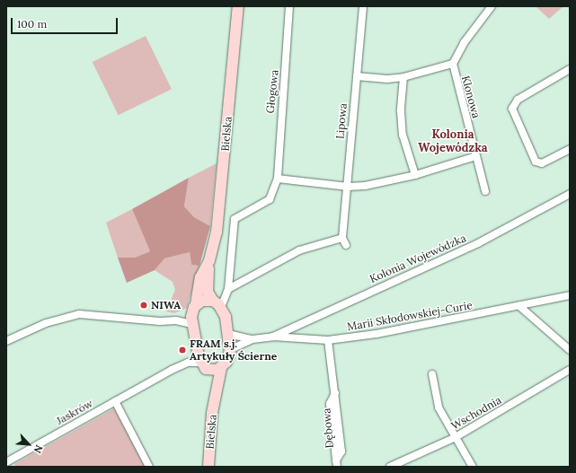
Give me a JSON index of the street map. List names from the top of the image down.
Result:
{
  "streets": {
    "main road": ["Bielska"],
    "street": [
      "Głogowa",
      "Klonowa",
      "Lipowa",
      "Kolonia Wojewódzka",
      "Marii Skłodowskiej-Curie",
      "Jaskrów",
      "Wschodnia",
      "Dębowa"
    ]
  },
  "crossings": [
    ["Klonowa", "Lipowa"],
    ["Bielska", "Marii Skłodowskiej-Curie"],
    ["Bielska", "Jaskrów"],
    ["Kolonia Wojewódzka", "Marii Skłodowskiej-Curie"],
    ["Marii Skłodowskiej-Curie", "Dębowa"]
  ],
  "districts": ["Kolonia Wojewódzka"],
  "places": ["NIWA", "FRAM s.j. Artykuły Ścierne"],
  "scale_bar": "100 m",
  "north": "bottom right"
}
